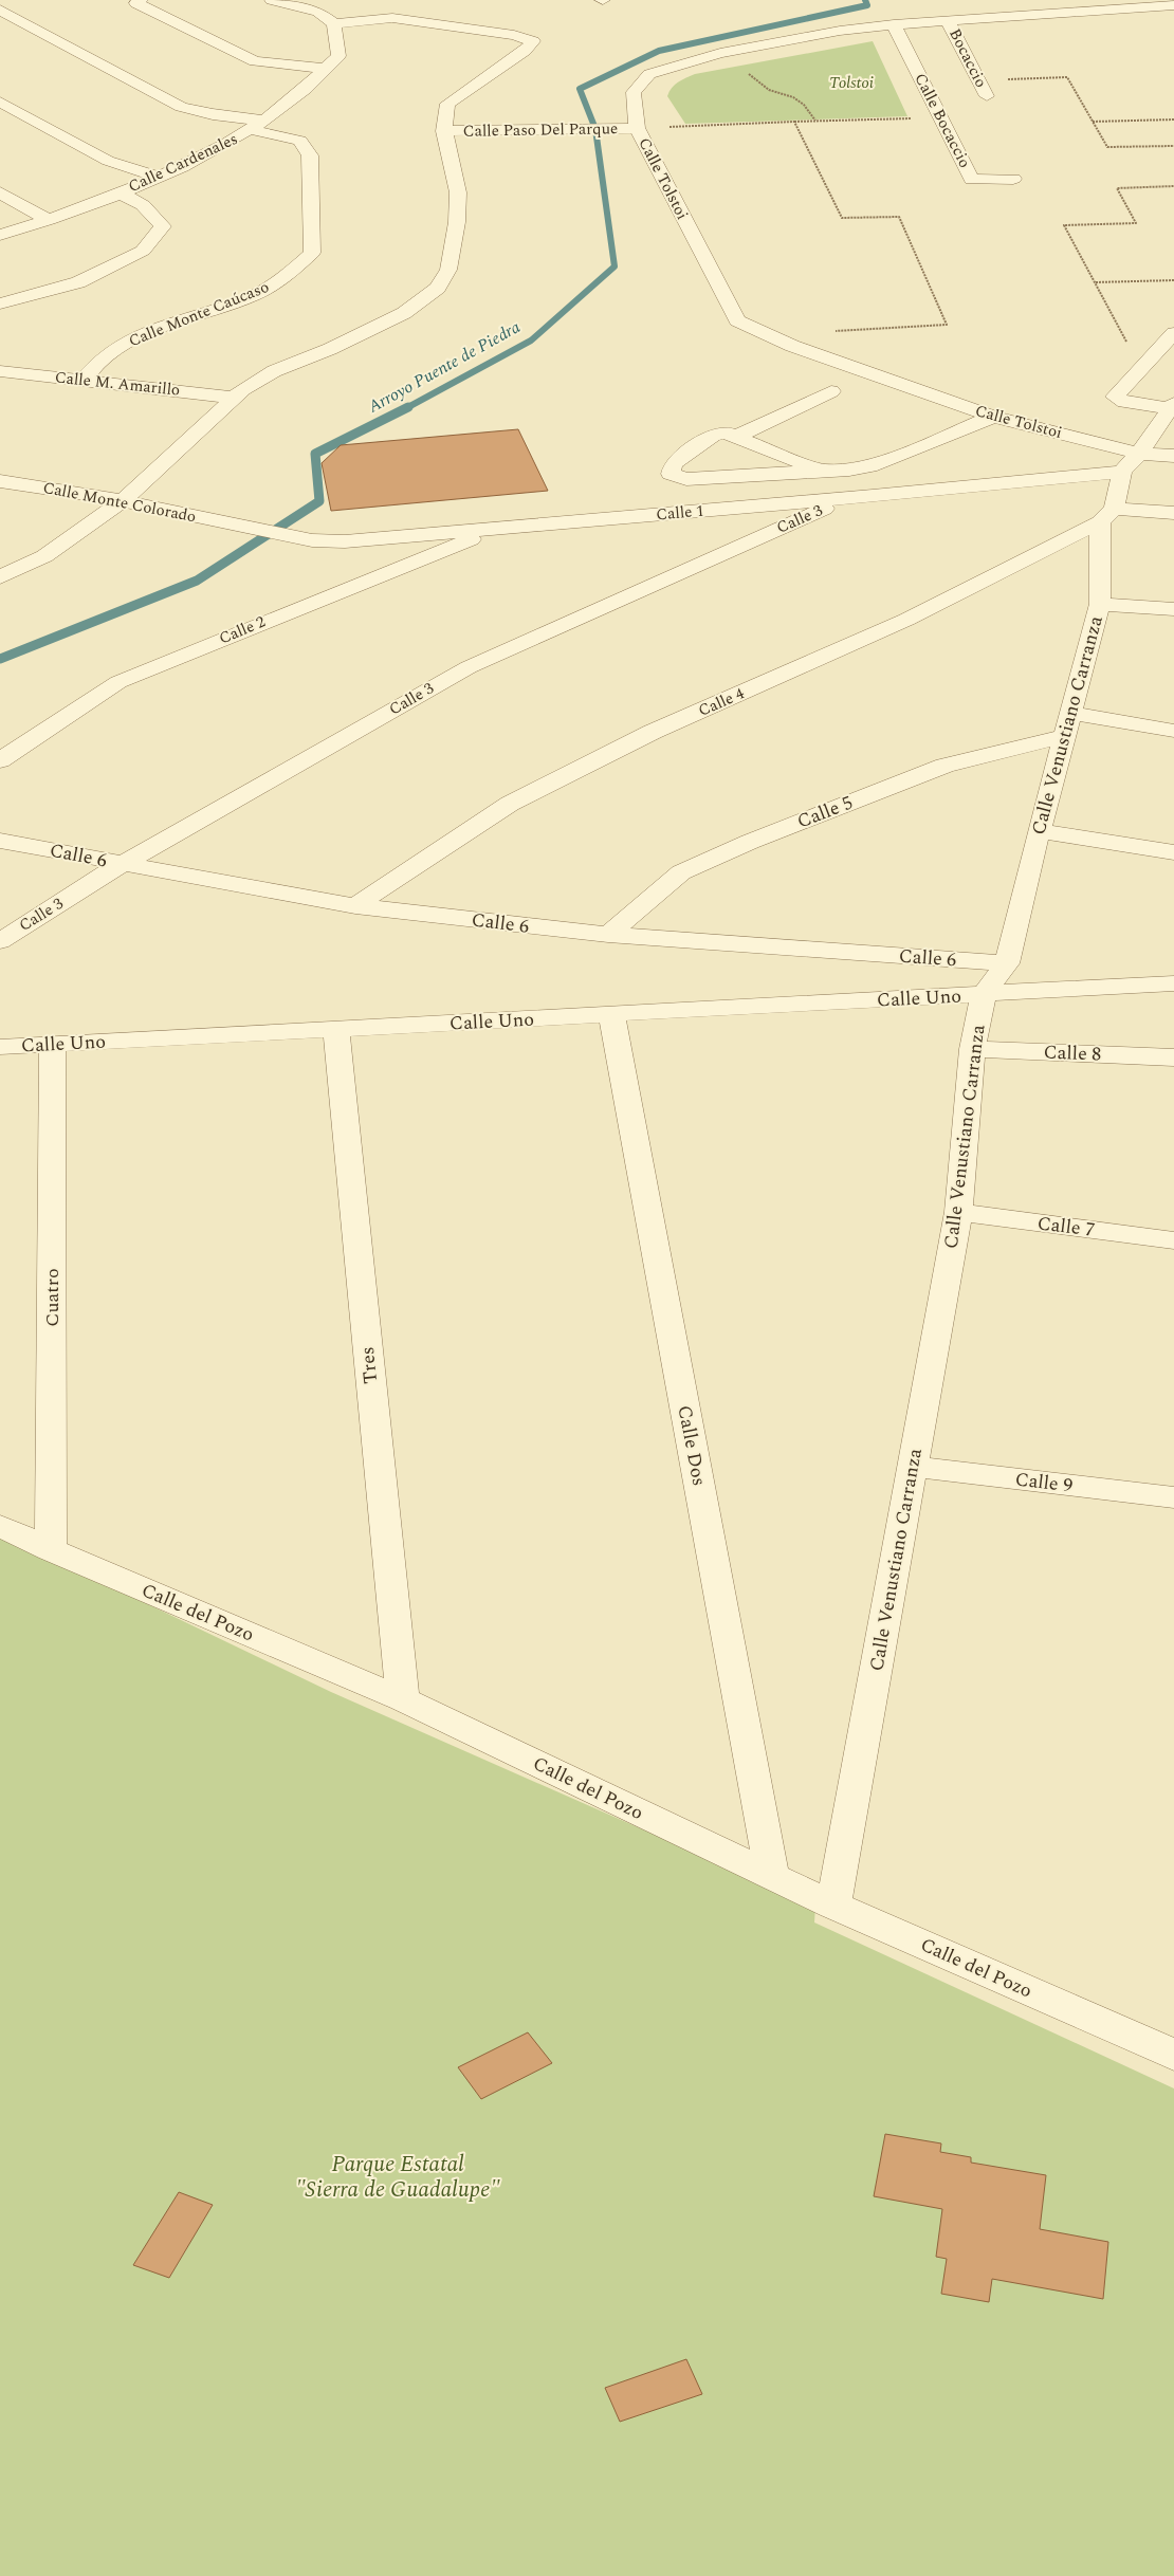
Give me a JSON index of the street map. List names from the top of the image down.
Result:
{
  "streets": {
    "street": [
      "Bocaccio",
      "Calle Bocaccio",
      "Calle Paso Del Parque",
      "Calle Cardenales",
      "Calle Tolstoi",
      "Calle Monte Caúcaso",
      "Calle M. Amarillo",
      "Calle Monte Colorado",
      "Calle 1",
      "Calle 3",
      "Calle 2",
      "Calle 4",
      "Calle Venustiano Carranza",
      "Calle 5",
      "Calle 6",
      "Calle Uno",
      "Calle 8",
      "Calle 7",
      "Cuatro",
      "Tres",
      "Calle Dos",
      "Calle 9",
      "Calle del Pozo"
    ]
  },
  "crossings": [
    ["Bocaccio", "Calle Tolstoi"],
    ["Calle Bocaccio", "Calle Tolstoi"],
    ["Calle Paso Del Parque", "Calle Tolstoi"],
    ["Calle Cardenales", "Calle Monte Caúcaso"],
    ["Calle Monte Caúcaso", "Calle M. Amarillo"],
    ["Calle Monte Colorado", "Calle 1"],
    ["Calle 1", "Calle 3"],
    ["Calle 1", "Calle 2"],
    ["Calle 1", "Calle Venustiano Carranza"],
    ["Calle 3", "Calle 6"],
    ["Calle 4", "Calle Venustiano Carranza"],
    ["Calle 4", "Calle 6"],
    ["Calle Venustiano Carranza", "Calle 5"],
    ["Calle Venustiano Carranza", "Calle 6"],
    ["Calle Venustiano Carranza", "Calle Uno"],
    ["Calle Venustiano Carranza", "Calle 8"],
    ["Calle Venustiano Carranza", "Calle 7"],
    ["Calle Venustiano Carranza", "Calle 9"],
    ["Calle Venustiano Carranza", "Calle del Pozo"],
    ["Calle 5", "Calle 6"],
    ["Calle Uno", "Cuatro"],
    ["Calle Uno", "Tres"],
    ["Calle Uno", "Calle Dos"],
    ["Cuatro", "Calle del Pozo"],
    ["Tres", "Calle del Pozo"],
    ["Calle Dos", "Calle del Pozo"]
  ],
  "water": ["Arroyo Puente de Piedra"],
  "parks": ["Tolstoi", "Parque Estatal \"Sierra de Guadalupe\""]
}
